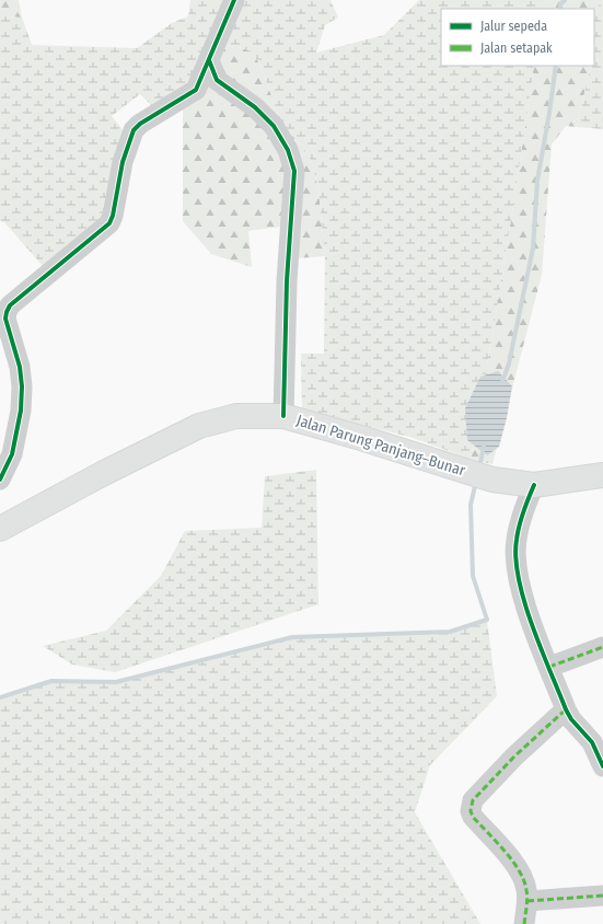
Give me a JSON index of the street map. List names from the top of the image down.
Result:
{
  "streets": {
    "main road": ["Jalan Parung Panjang–Bunar"]
  },
  "legend": ["Jalur sepeda", "Jalan setapak"]
}
